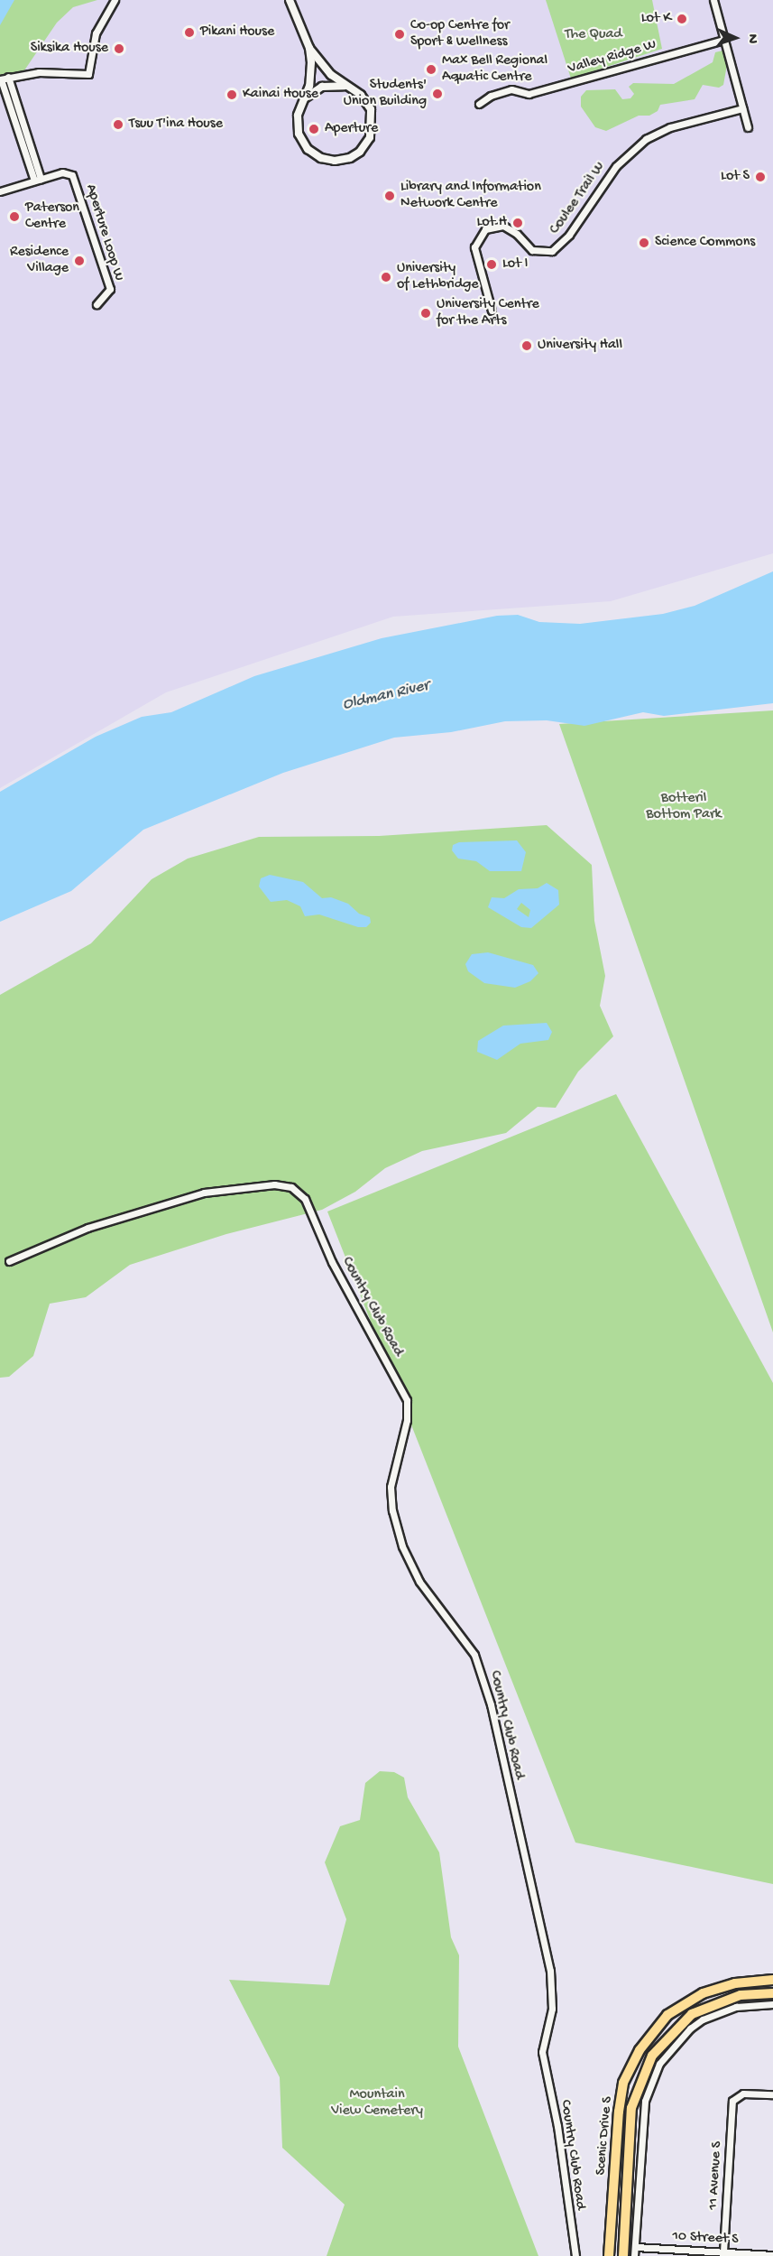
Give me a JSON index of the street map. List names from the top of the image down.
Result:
{
  "streets": {
    "main road": ["Scenic Drive S"],
    "street": [
      "Valley Ridge W",
      "Coulee Trail W",
      "Aperture Loop W",
      "Country Club Road",
      "11 Avenue S",
      "10 Street S"
    ]
  },
  "crossings": [
    ["11 Avenue S", "10 Street S"]
  ],
  "water": ["Oldman River"],
  "parks": ["The Quad", "Botteril Bottom Park", "Mountain View Cemetery"],
  "places": [
    "Lot K",
    "Pikani House",
    "Co-op Centre for Sport & Wellness",
    "Siksika House",
    "Max Bell Regional Aquatic Centre",
    "Students' Union Building",
    "Kainai House",
    "Tsuu T'ina House",
    "Aperture",
    "Lot S",
    "Library and Information Network Centre",
    "Paterson Centre",
    "Lot H",
    "Science Commons",
    "Residence Village",
    "Lot I",
    "University of Lethbridge",
    "University Centre for the Arts",
    "University Hall"
  ],
  "north": "right"
}
